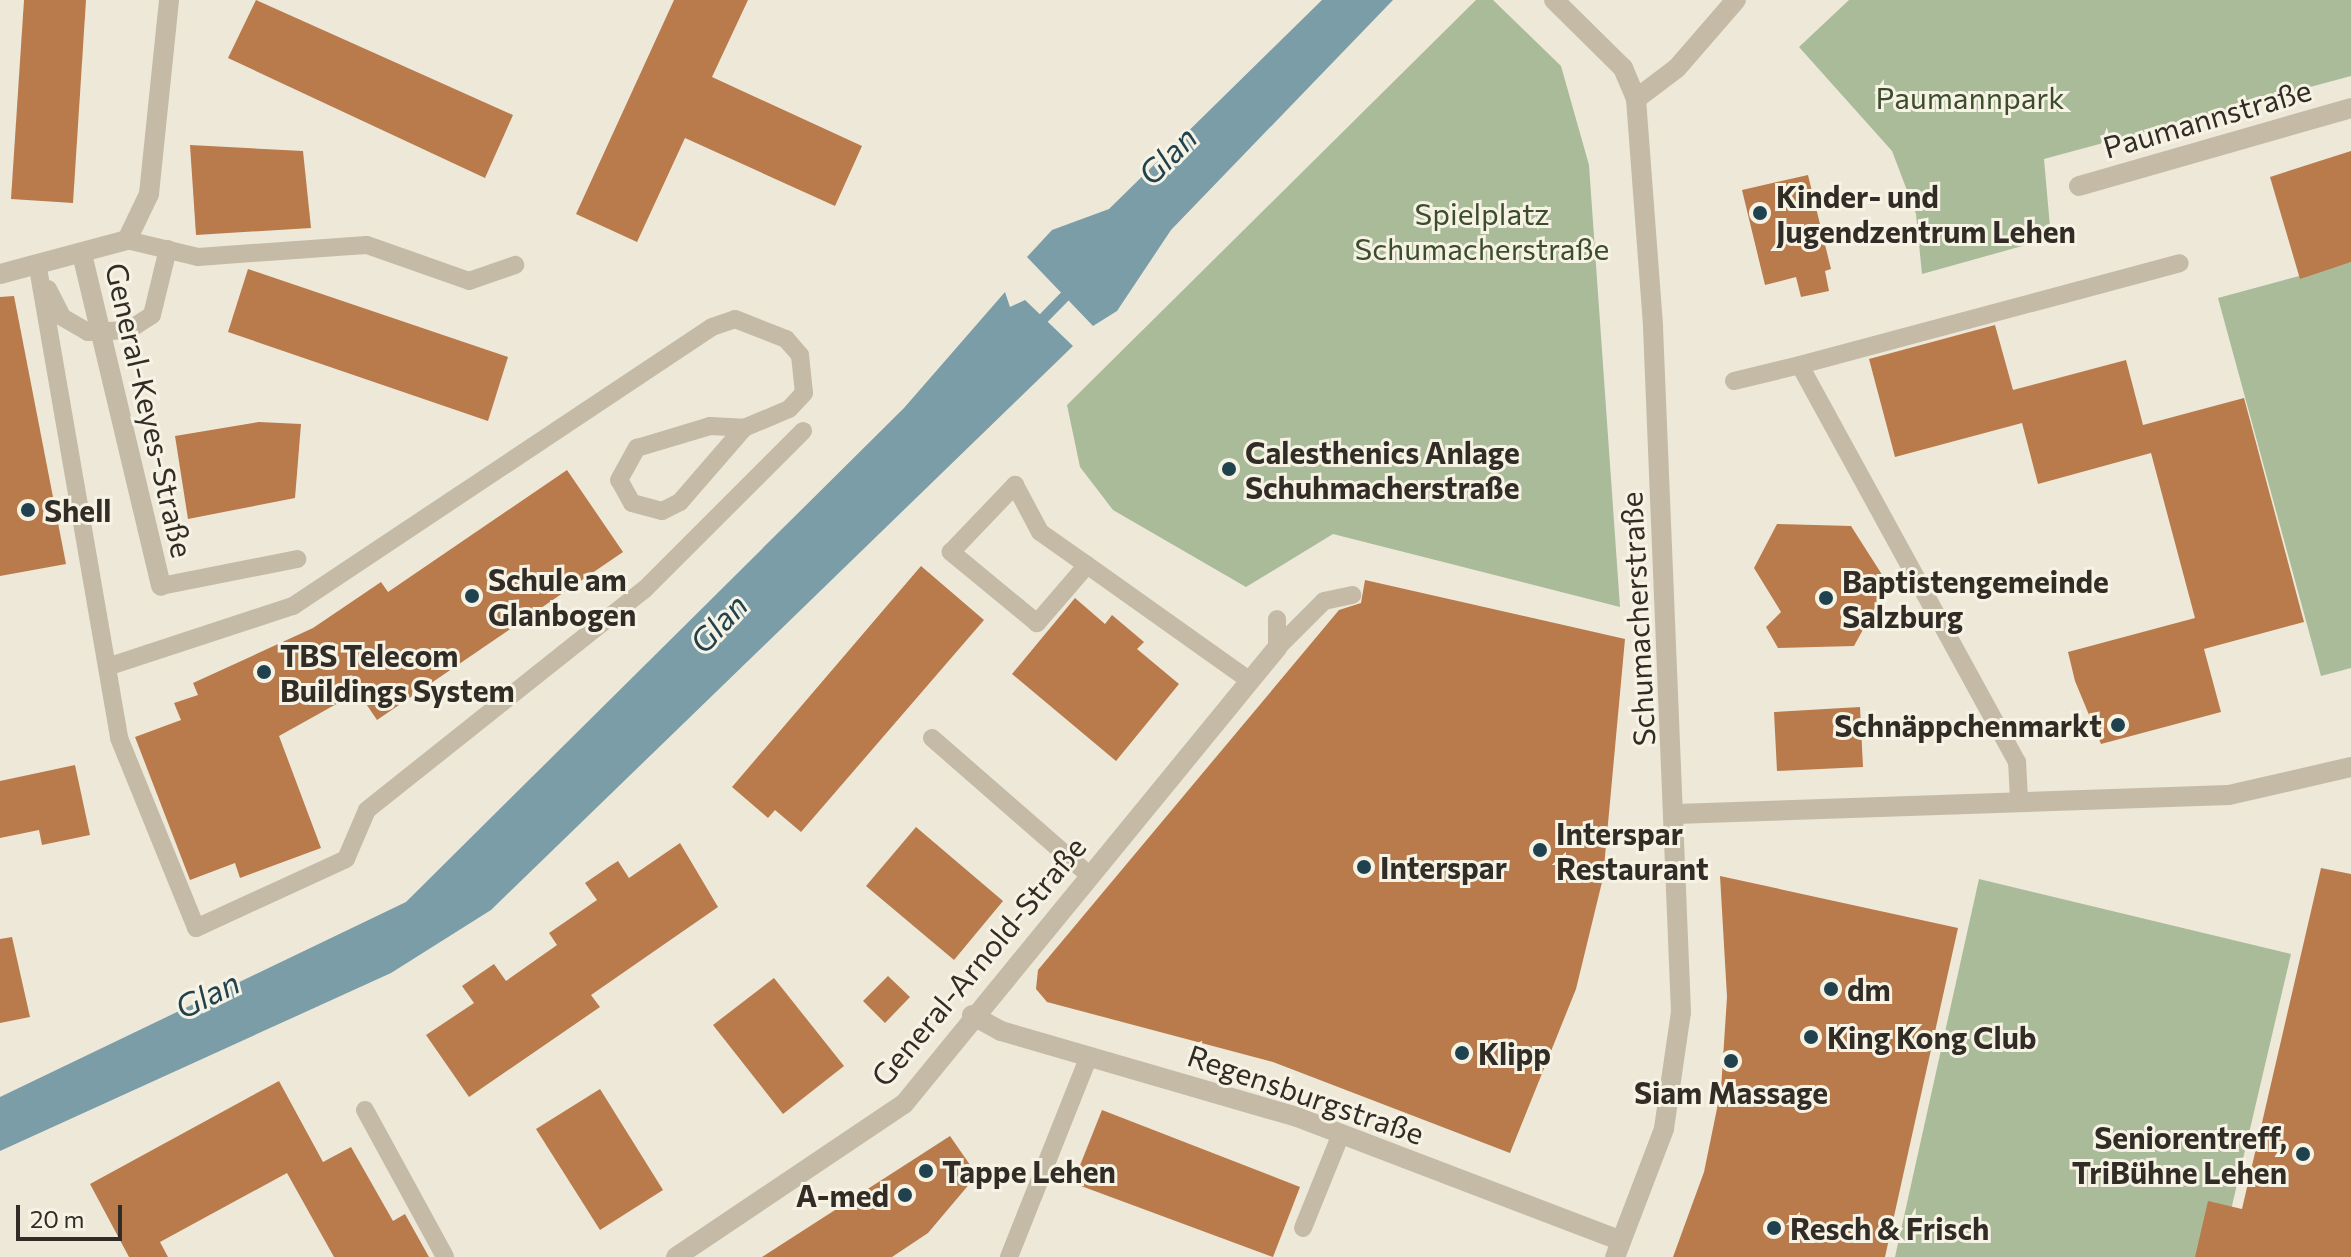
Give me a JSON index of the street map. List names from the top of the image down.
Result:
{
  "streets": {
    "street": [
      "Paumannstraße",
      "General-Keyes-Straße",
      "Schumacherstraße",
      "General-Arnold-Straße",
      "Regensburgstraße"
    ]
  },
  "crossings": [
    ["Schumacherstraße", "Regensburgstraße"],
    ["General-Arnold-Straße", "Regensburgstraße"]
  ],
  "water": ["Glan"],
  "parks": ["Paumannpark", "Spielplatz Schumacherstraße"],
  "places": [
    "Kinder- und Jugendzentrum Lehen",
    "Calesthenics Anlage Schuhmacherstraße",
    "Shell",
    "Schule am Glanbogen",
    "Baptistengemeinde Salzburg",
    "TBS Telecom Buildings System",
    "Schnäppchenmarkt",
    "Interspar Restaurant",
    "Interspar",
    "dm",
    "King Kong Club",
    "Klipp",
    "Siam Massage",
    "Seniorentreff, TriBühne Lehen",
    "Tappe Lehen",
    "A-med",
    "Resch & Frisch"
  ],
  "scale_bar": "20 m"
}
